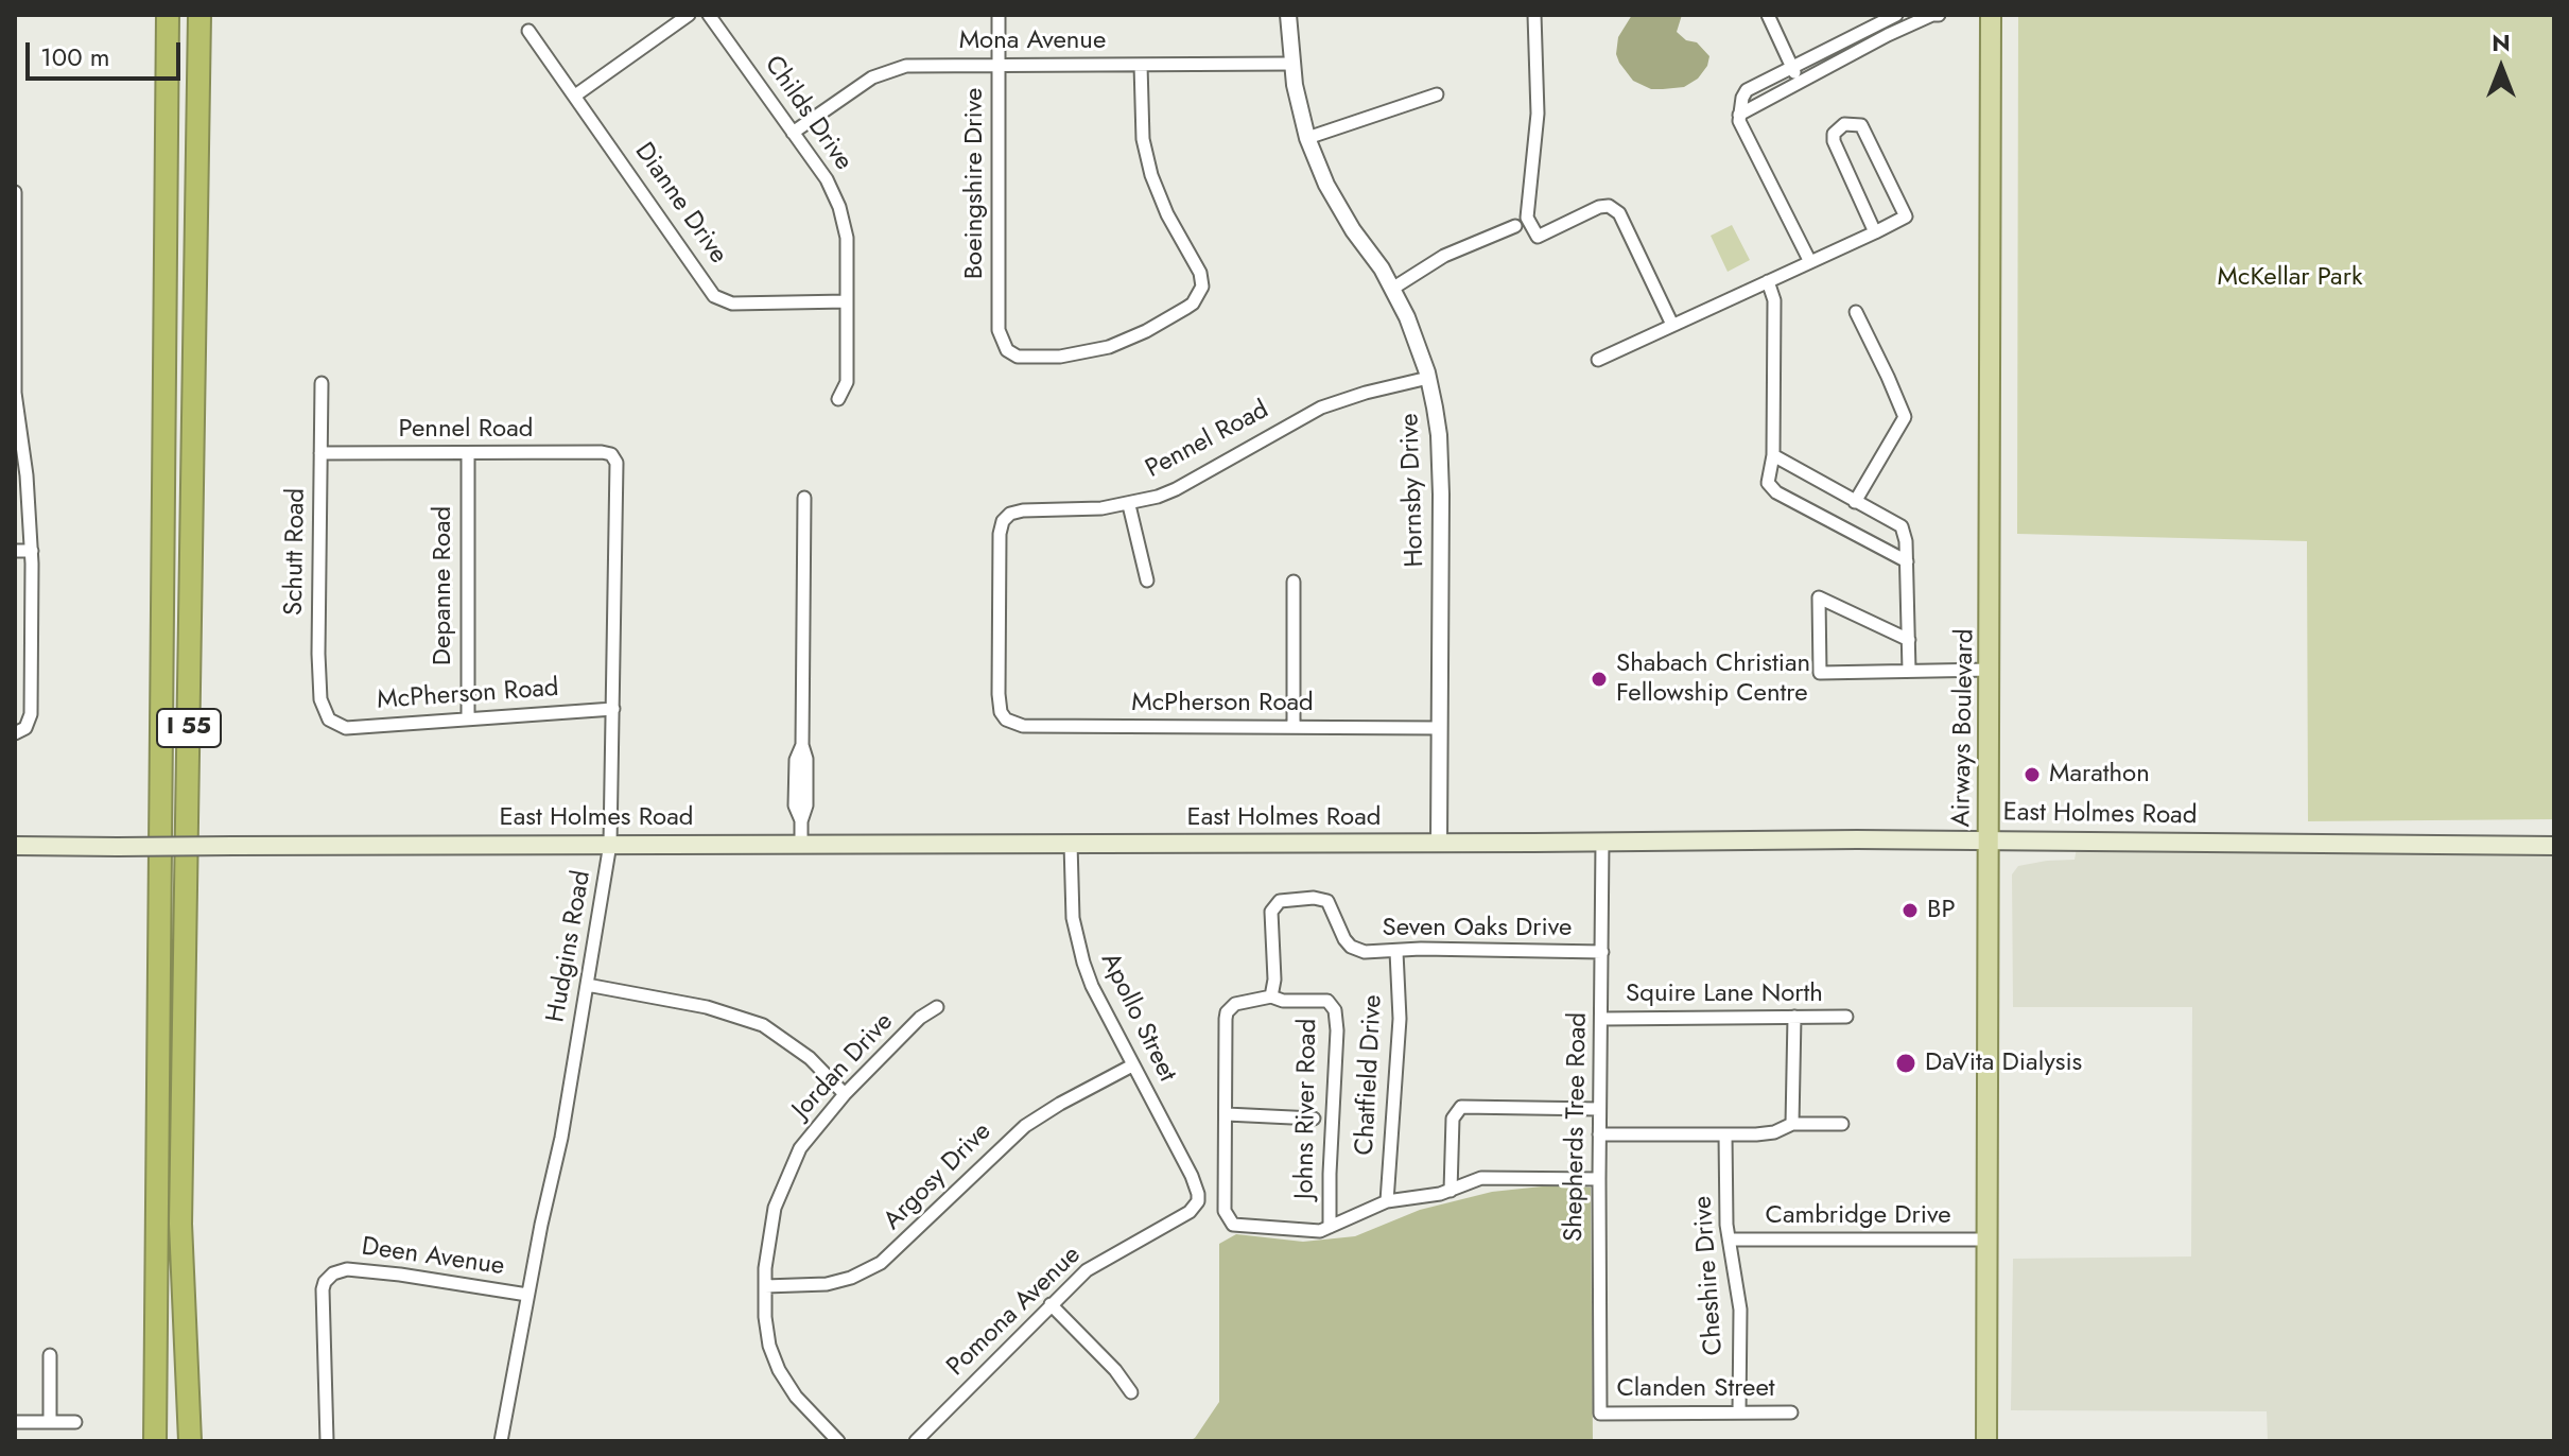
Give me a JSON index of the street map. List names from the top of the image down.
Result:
{
  "streets": {
    "highway": ["I 55"],
    "main road": ["Airways Boulevard", "East Holmes Road"],
    "street": [
      "Mona Avenue",
      "Childs Drive",
      "Boeingshire Drive",
      "Dianne Drive",
      "Pennel Road",
      "Hornsby Drive",
      "Schutt Road",
      "Depanne Road",
      "McPherson Road",
      "Seven Oaks Drive",
      "Hudgins Road",
      "Squire Lane North",
      "Apollo Street",
      "Jordan Drive",
      "Chatfield Drive",
      "Johns River Road",
      "Shepherds Tree Road",
      "Argosy Drive",
      "Cambridge Drive",
      "Deen Avenue",
      "Cheshire Drive",
      "Pomona Avenue",
      "Clanden Street"
    ]
  },
  "crossings": [
    ["Mona Avenue", "Childs Drive"],
    ["Mona Avenue", "Boeingshire Drive"],
    ["Mona Avenue", "Hornsby Drive"],
    ["Childs Drive", "Dianne Drive"],
    ["Pennel Road", "Hornsby Drive"],
    ["Pennel Road", "Schutt Road"],
    ["Pennel Road", "Depanne Road"],
    ["Pennel Road", "McPherson Road"],
    ["Pennel Road", "Hudgins Road"],
    ["Hornsby Drive", "McPherson Road"],
    ["Hornsby Drive", "East Holmes Road"],
    ["Schutt Road", "McPherson Road"],
    ["Depanne Road", "McPherson Road"],
    ["McPherson Road", "Hudgins Road"],
    ["Airways Boulevard", "East Holmes Road"],
    ["Airways Boulevard", "Cambridge Drive"],
    ["East Holmes Road", "Hudgins Road"],
    ["East Holmes Road", "Apollo Street"],
    ["East Holmes Road", "Shepherds Tree Road"],
    ["Seven Oaks Drive", "Chatfield Drive"],
    ["Seven Oaks Drive", "Johns River Road"],
    ["Seven Oaks Drive", "Shepherds Tree Road"],
    ["Hudgins Road", "Deen Avenue"],
    ["Squire Lane North", "Shepherds Tree Road"],
    ["Apollo Street", "Argosy Drive"],
    ["Apollo Street", "Pomona Avenue"],
    ["Jordan Drive", "Argosy Drive"],
    ["Shepherds Tree Road", "Clanden Street"],
    ["Cambridge Drive", "Cheshire Drive"],
    ["Cheshire Drive", "Clanden Street"]
  ],
  "parks": ["McKellar Park"],
  "places": [
    "Shabach Christian Fellowship Centre",
    "Marathon",
    "BP",
    "DaVita Dialysis"
  ],
  "scale_bar": "100 m",
  "north": "top"
}
